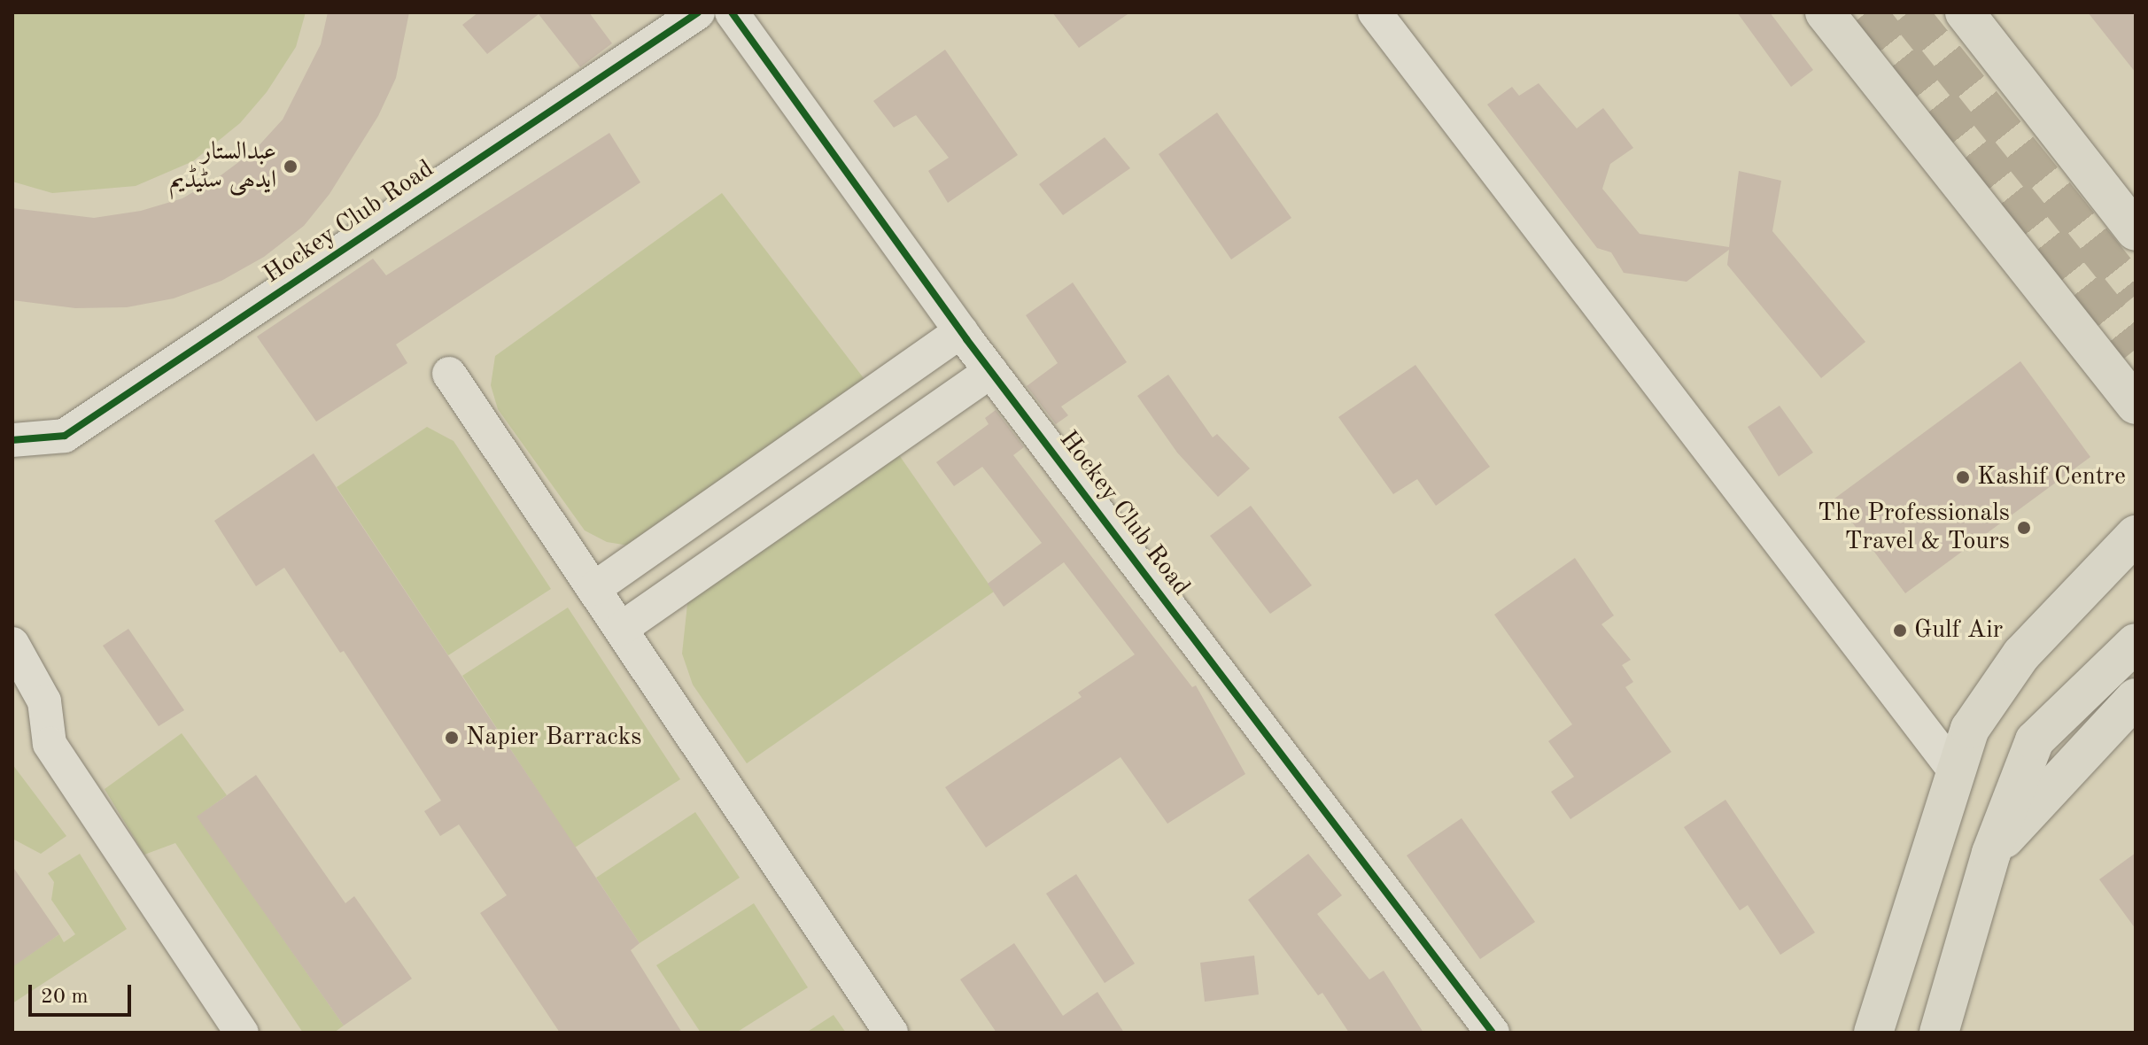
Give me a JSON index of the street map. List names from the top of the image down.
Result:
{
  "streets": {
    "street": ["Hockey Club Road"]
  },
  "places": [
    "عبدالستار ایدھی سٹیڈیم",
    "Kashif Centre",
    "The Professionals Travel & Tours",
    "Gulf Air",
    "Napier Barracks"
  ],
  "scale_bar": "20 m"
}
